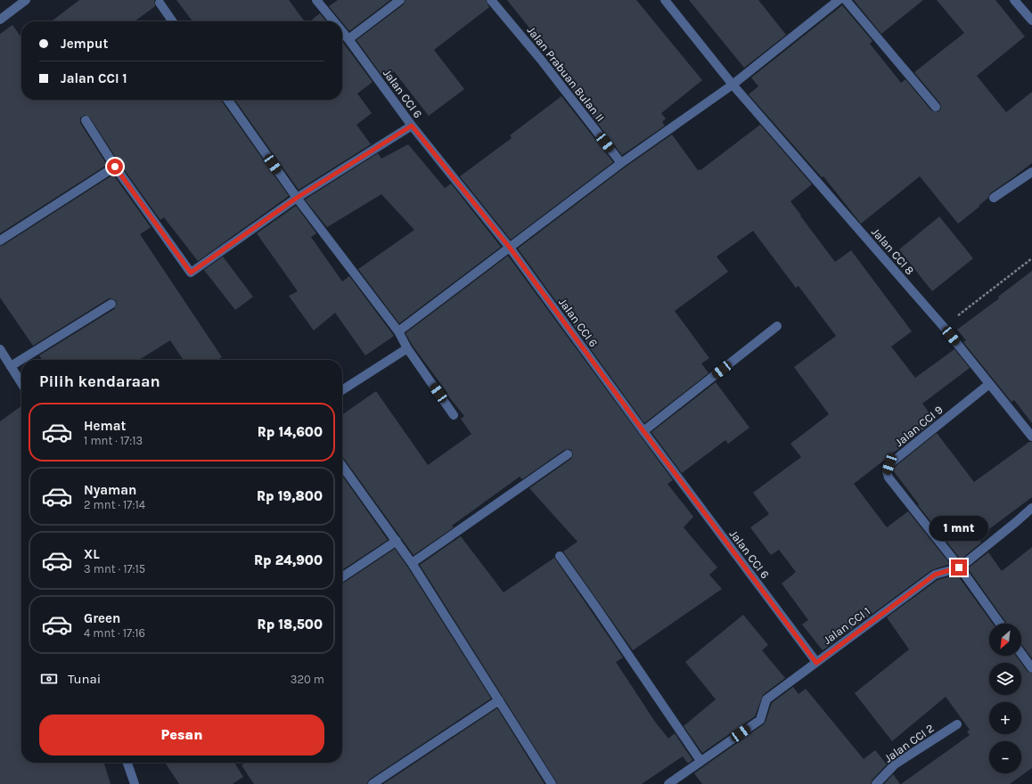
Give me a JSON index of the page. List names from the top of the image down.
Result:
{
  "streets": {
    "street": [
      "Jalan Prabuan Bulan II",
      "Jalan CCI 6",
      "Jalan CCI 8",
      "Jalan CCI 9",
      "Jalan CCI 1",
      "Jalan CCI 2"
    ]
  },
  "crossings": [
    ["Jalan CCI 6", "Jalan CCI 1"],
    ["Jalan CCI 8", "Jalan CCI 9"],
    ["Jalan CCI 9", "Jalan CCI 1"]
  ],
  "north": "bottom left",
  "page": {
    "banner": ["Jemput", "Jalan CCI 1"],
    "heading": "Pilih kendaraan",
    "list": [
      {
        "name": "Hemat",
        "note": "1 mnt · 17:13",
        "value": "Rp 14,600"
      },
      {
        "name": "Nyaman",
        "note": "2 mnt · 17:14",
        "value": "Rp 19,800"
      },
      {
        "name": "XL",
        "note": "3 mnt · 17:15",
        "value": "Rp 24,900"
      },
      {
        "name": "Green",
        "note": "4 mnt · 17:16",
        "value": "Rp 18,500"
      }
    ],
    "bubble": "1 mnt",
    "map_buttons": ["+", "−"],
    "pay": ["Tunai", "320 m"],
    "buttons": "Pesan"
  }
}
